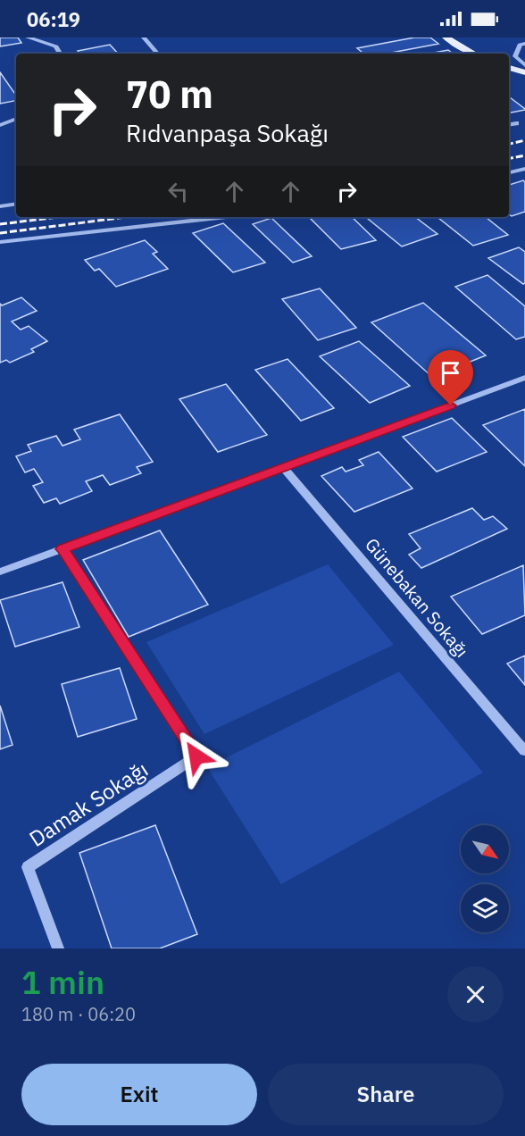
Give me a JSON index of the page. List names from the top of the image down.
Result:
{
  "streets": {
    "street": ["Günebakan Sokağı", "Damak Sokağı"]
  },
  "north": "bottom right",
  "page": {
    "status": "06:19",
    "turn": ["70 m", "Rıdvanpaşa Sokağı"],
    "heading": ["1 min", "180 m · 06:20"],
    "buttons": ["Exit", "Share"]
  }
}
